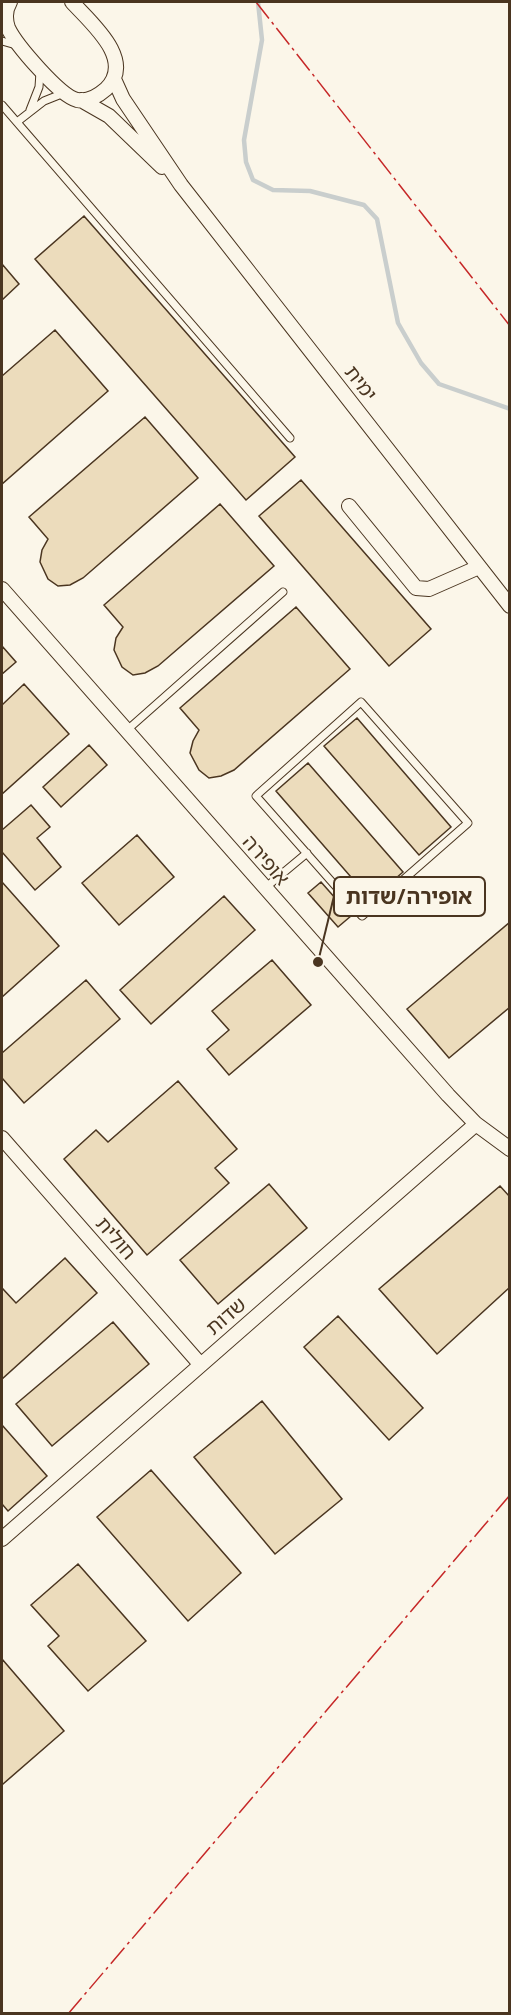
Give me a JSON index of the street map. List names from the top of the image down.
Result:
{
  "streets": {
    "street": [
      "ימית",
      "אופירה",
      "חולית",
      "שדות"
    ]
  },
  "crossings": [
    ["אופירה", "שדות"],
    ["חולית", "שדות"]
  ],
  "places": ["אופירה/שדות"]
}
